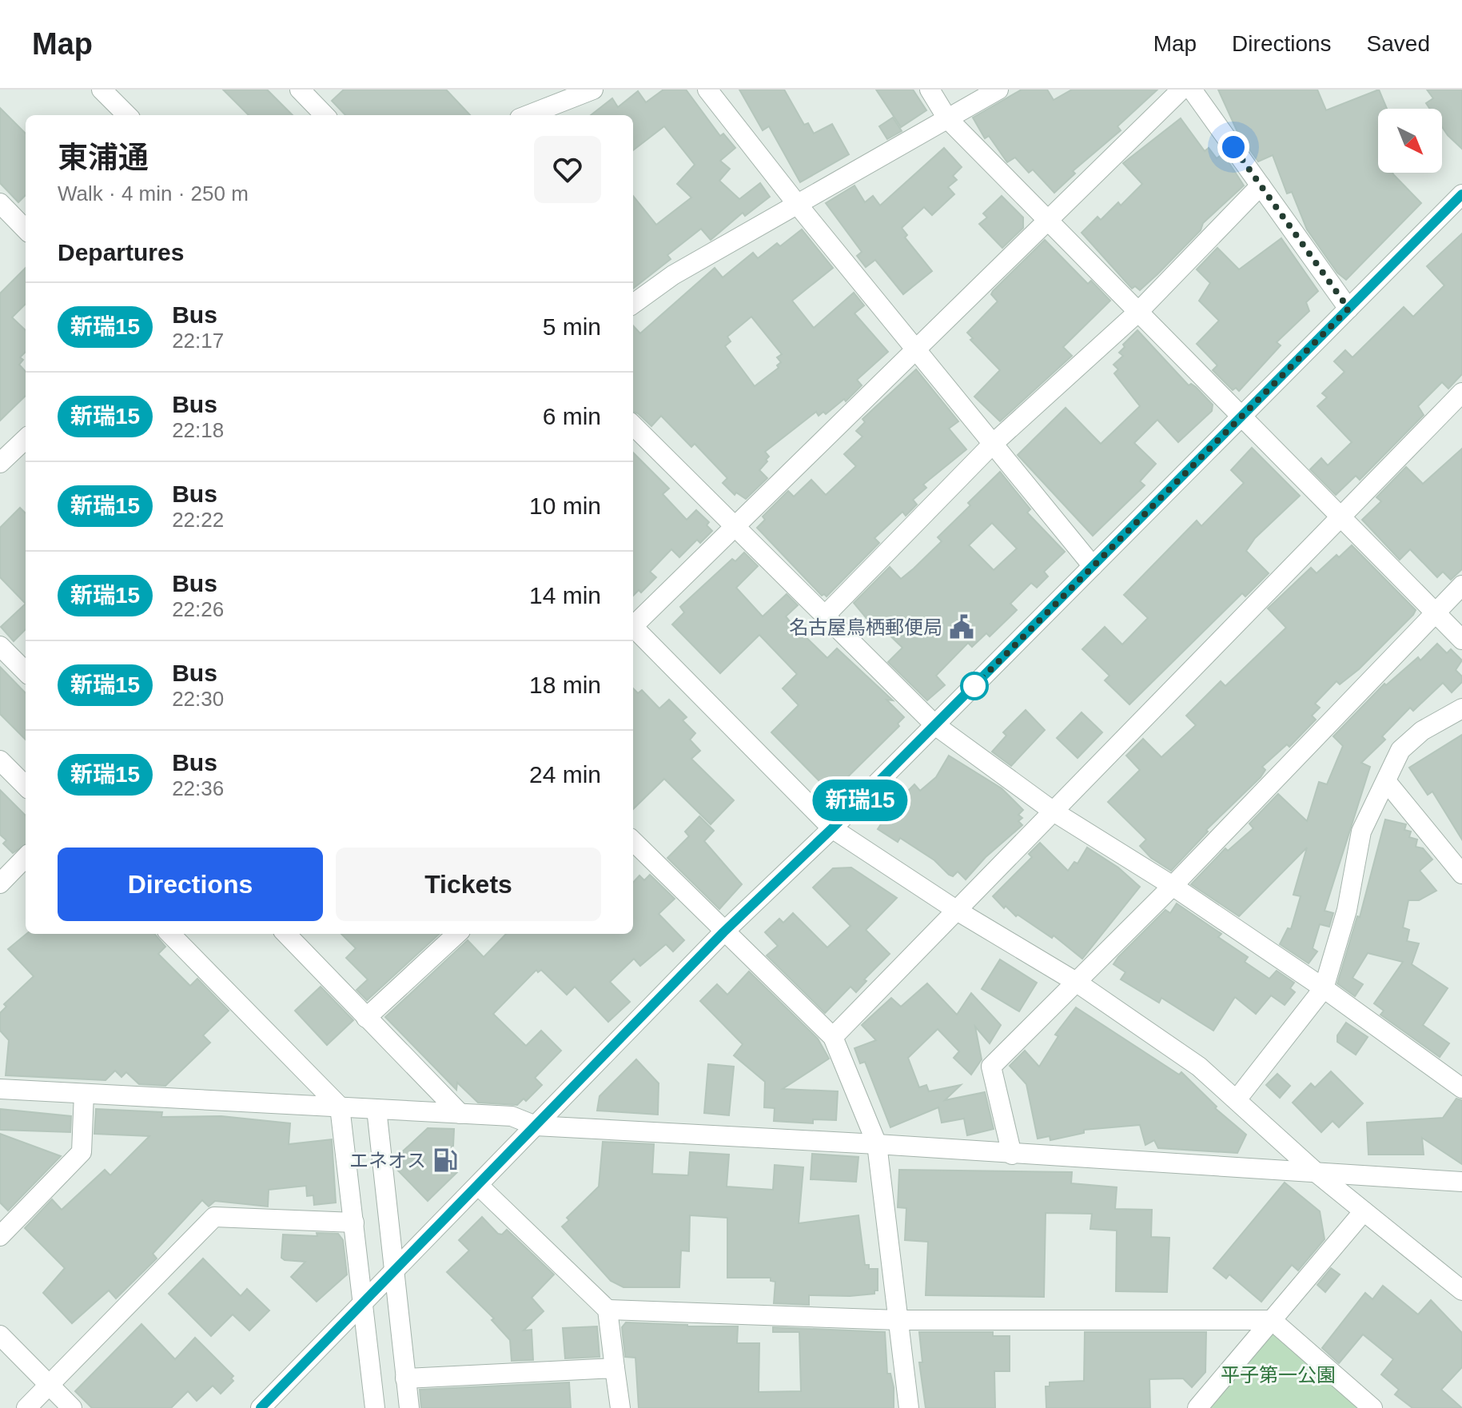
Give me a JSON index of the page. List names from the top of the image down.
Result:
{
  "parks": ["平子第一公園"],
  "places": {
    "public building": ["名古屋鳥栖郵便局"],
    "fuel station": ["エネオス"]
  },
  "lines": ["bus line 新瑞15"],
  "north": "bottom right",
  "page": {
    "header": "Map",
    "nav": ["Map", "Directions", "Saved"],
    "on_map": "新瑞15",
    "heading": [
      ["東浦通", "Walk · 4 min · 250 m"],
      "Departures"
    ],
    "list": [
      {
        "mark": "新瑞15",
        "name": "Bus",
        "note": "22:17",
        "value": "5 min"
      },
      {
        "mark": "新瑞15",
        "name": "Bus",
        "note": "22:18",
        "value": "6 min"
      },
      {
        "mark": "新瑞15",
        "name": "Bus",
        "note": "22:22",
        "value": "10 min"
      },
      {
        "mark": "新瑞15",
        "name": "Bus",
        "note": "22:26",
        "value": "14 min"
      },
      {
        "mark": "新瑞15",
        "name": "Bus",
        "note": "22:30",
        "value": "18 min"
      },
      {
        "mark": "新瑞15",
        "name": "Bus",
        "note": "22:36",
        "value": "24 min"
      }
    ],
    "buttons": ["Directions", "Tickets"]
  }
}
